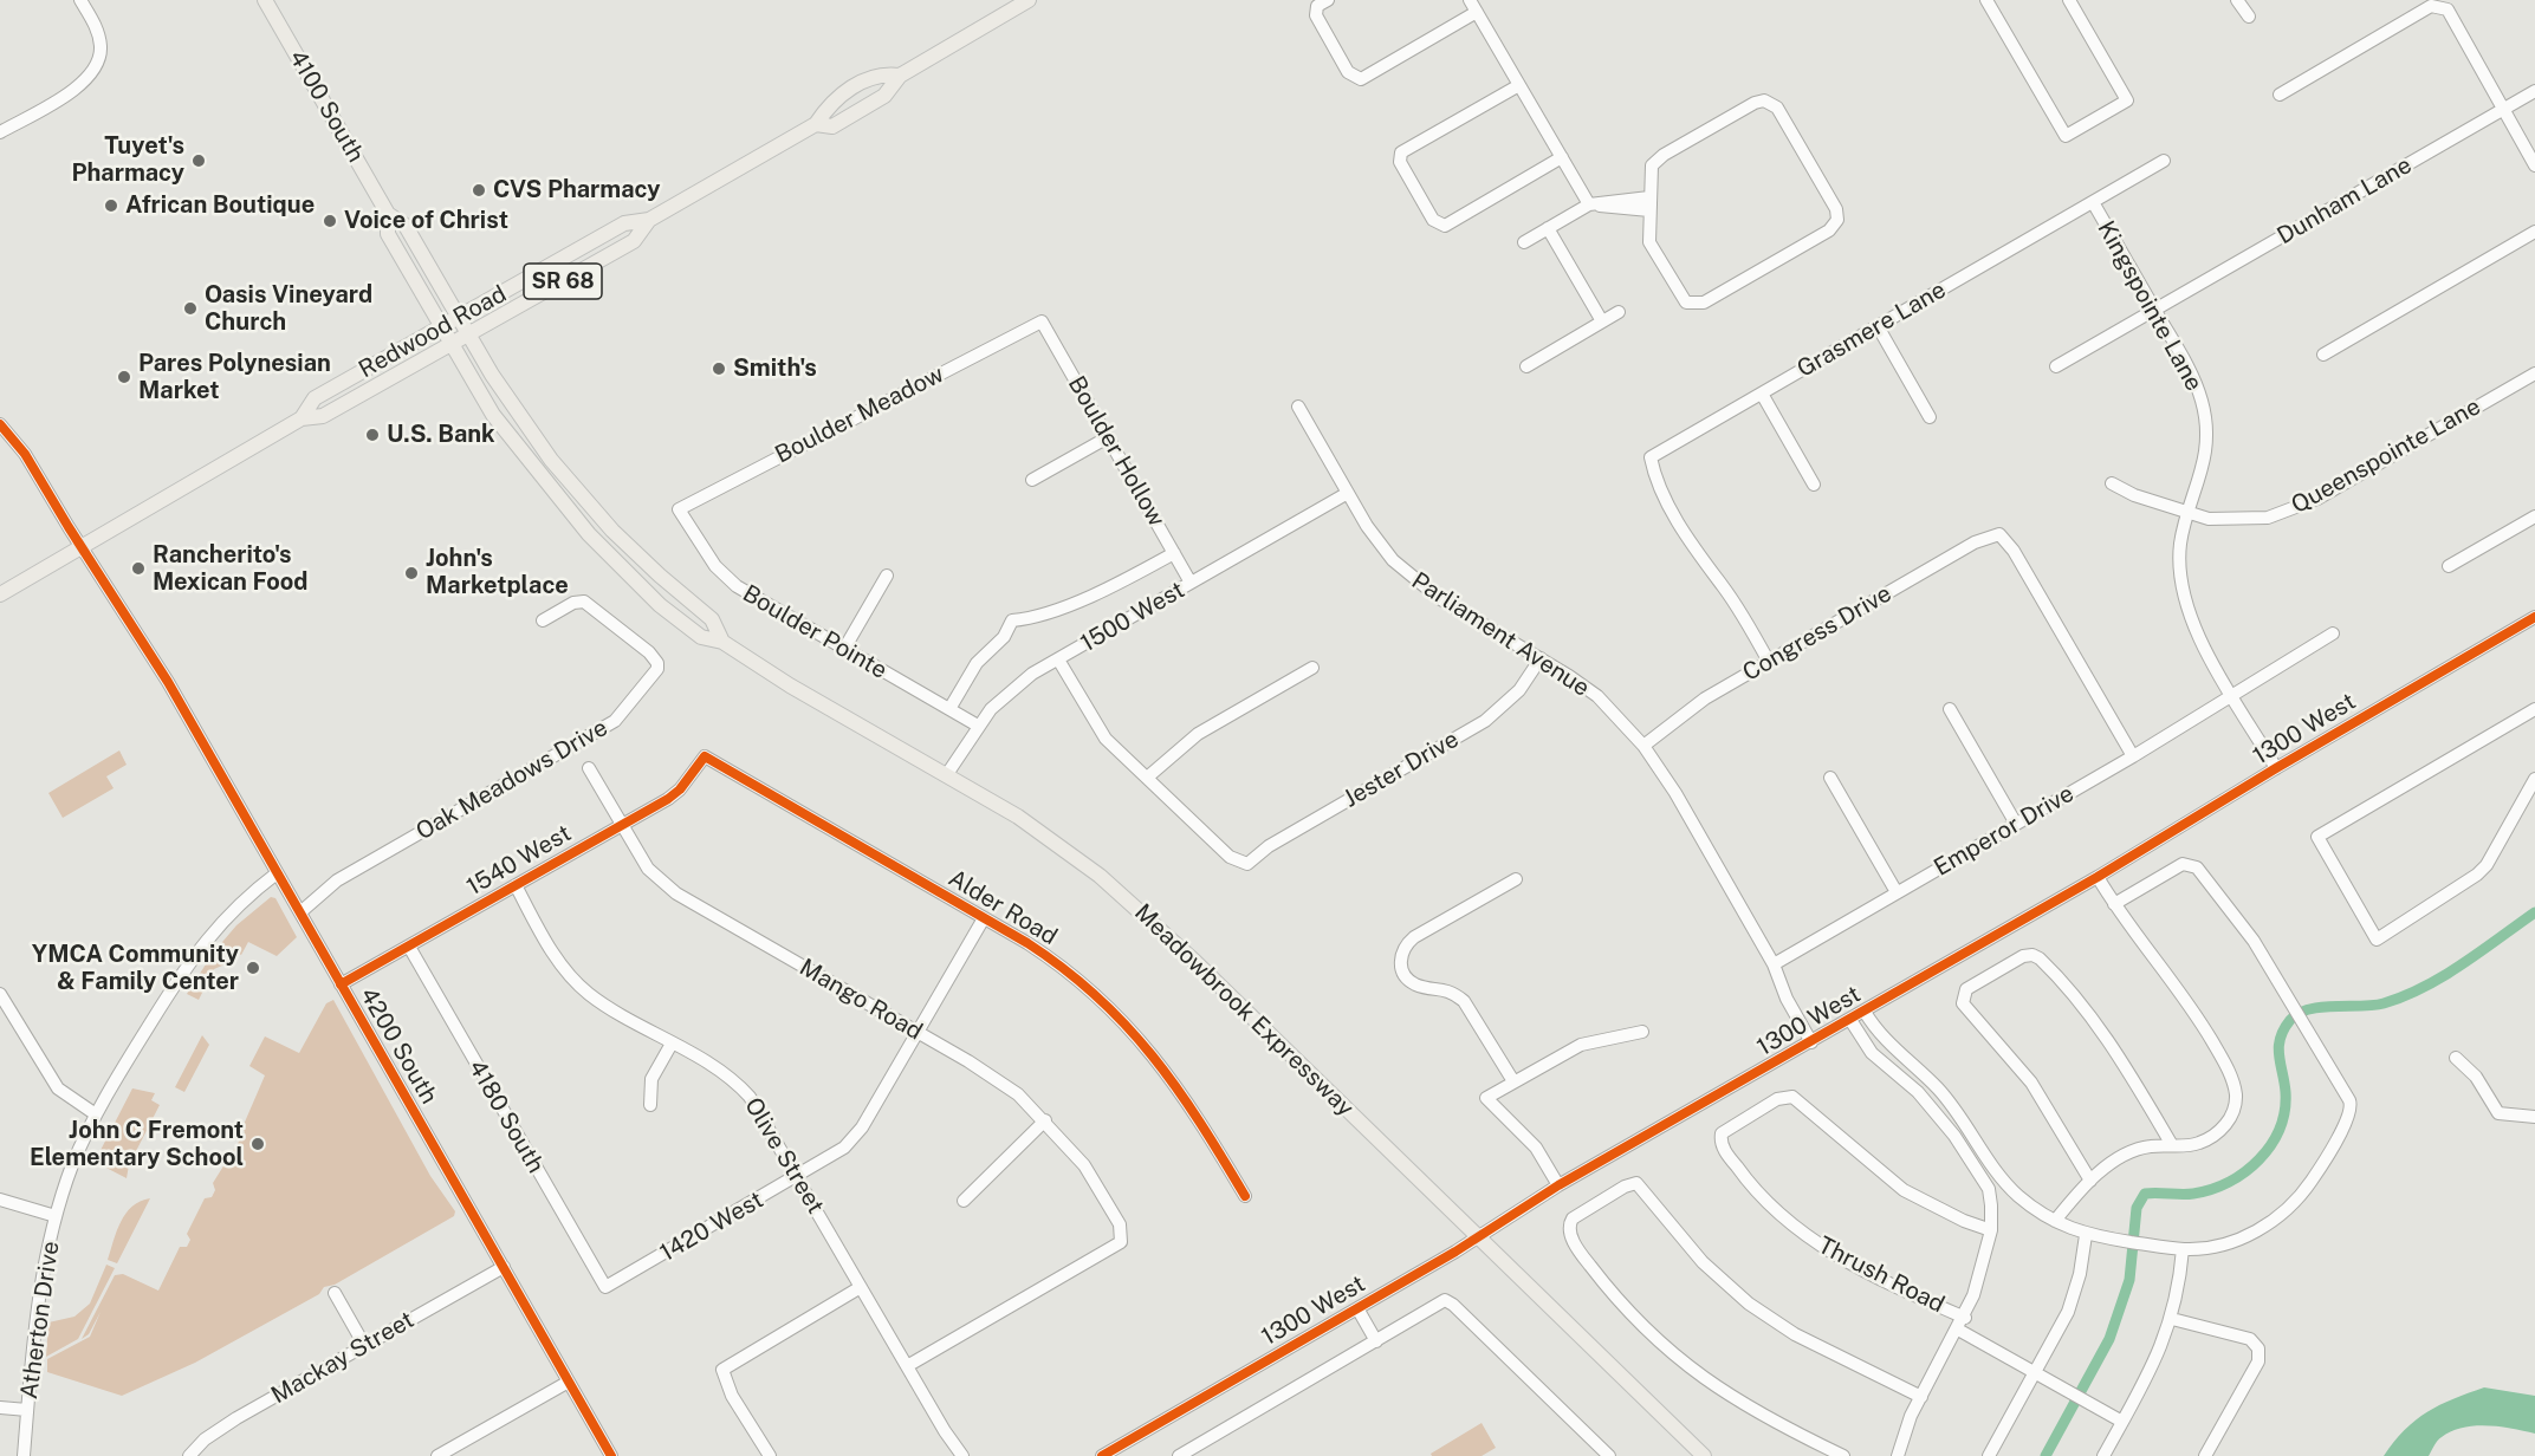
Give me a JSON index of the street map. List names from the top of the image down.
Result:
{
  "streets": {
    "main road": [
      "4100 South",
      "SR 68",
      "Redwood Road",
      "Meadowbrook Expressway"
    ],
    "street": [
      "Dunham Lane",
      "Kingspointe Lane",
      "Grasmere Lane",
      "Boulder Meadow",
      "Boulder Hollow",
      "Queenspointe Lane",
      "1500 West",
      "Boulder Pointe",
      "Congress Drive",
      "Parliament Avenue",
      "1300 West",
      "Jester Drive",
      "Oak Meadows Drive",
      "Emperor Drive",
      "1540 West",
      "Alder Road",
      "Mango Road",
      "4200 South",
      "4180 South",
      "Olive Street",
      "1420 West",
      "Thrush Road",
      "Atherton Drive",
      "Mackay Street"
    ]
  },
  "crossings": [
    ["4100 South", "Redwood Road"],
    ["4100 South", "Meadowbrook Expressway"],
    ["Dunham Lane", "Kingspointe Lane"],
    ["Kingspointe Lane", "Grasmere Lane"],
    ["Kingspointe Lane", "Queenspointe Lane"],
    ["Kingspointe Lane", "1300 West"],
    ["Kingspointe Lane", "Emperor Drive"],
    ["Grasmere Lane", "Congress Drive"],
    ["Redwood Road", "Meadowbrook Expressway"],
    ["Redwood Road", "4200 South"],
    ["Boulder Meadow", "Boulder Hollow"],
    ["Boulder Meadow", "Boulder Pointe"],
    ["Boulder Hollow", "1500 West"],
    ["1500 West", "Boulder Pointe"],
    ["1500 West", "Parliament Avenue"],
    ["1500 West", "Meadowbrook Expressway"],
    ["Congress Drive", "Parliament Avenue"],
    ["Congress Drive", "Emperor Drive"],
    ["Parliament Avenue", "1300 West"],
    ["Parliament Avenue", "Jester Drive"],
    ["Parliament Avenue", "Emperor Drive"],
    ["1300 West", "Meadowbrook Expressway"],
    ["Oak Meadows Drive", "4200 South"],
    ["1540 West", "Alder Road"],
    ["1540 West", "Mango Road"],
    ["1540 West", "4200 South"],
    ["1540 West", "4180 South"],
    ["1540 West", "Olive Street"],
    ["Alder Road", "1420 West"],
    ["Mango Road", "Olive Street"],
    ["Mango Road", "1420 West"],
    ["4200 South", "Atherton Drive"],
    ["4200 South", "Mackay Street"],
    ["4180 South", "1420 West"],
    ["Olive Street", "1420 West"]
  ],
  "places": [
    "Tuyet's Pharmacy",
    "CVS Pharmacy",
    "African Boutique",
    "Voice of Christ",
    "Oasis Vineyard Church",
    "Smith's",
    "Pares Polynesian Market",
    "U.S. Bank",
    "Rancherito's Mexican Food",
    "John's Marketplace",
    "YMCA Community & Family Center",
    "John C Fremont Elementary School"
  ]
}
